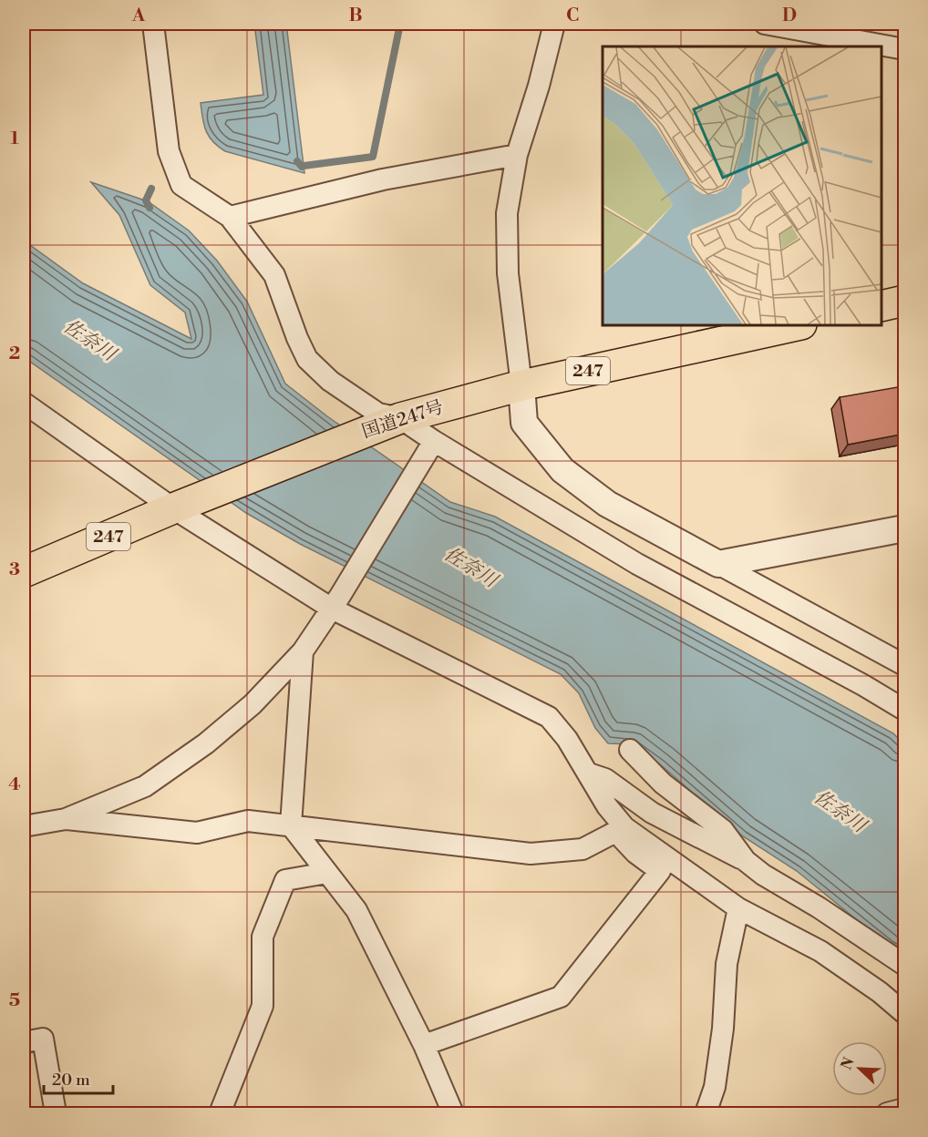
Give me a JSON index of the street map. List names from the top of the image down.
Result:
{
  "streets": {
    "highway": ["247", "国道247号"]
  },
  "water": ["佐奈川"],
  "scale_bar": "20 m",
  "north": "top left",
  "grid": {
    "columns": [
      "A",
      "B",
      "C",
      "D"
    ],
    "rows": [
      "1",
      "2",
      "3",
      "4",
      "5"
    ]
  }
}
